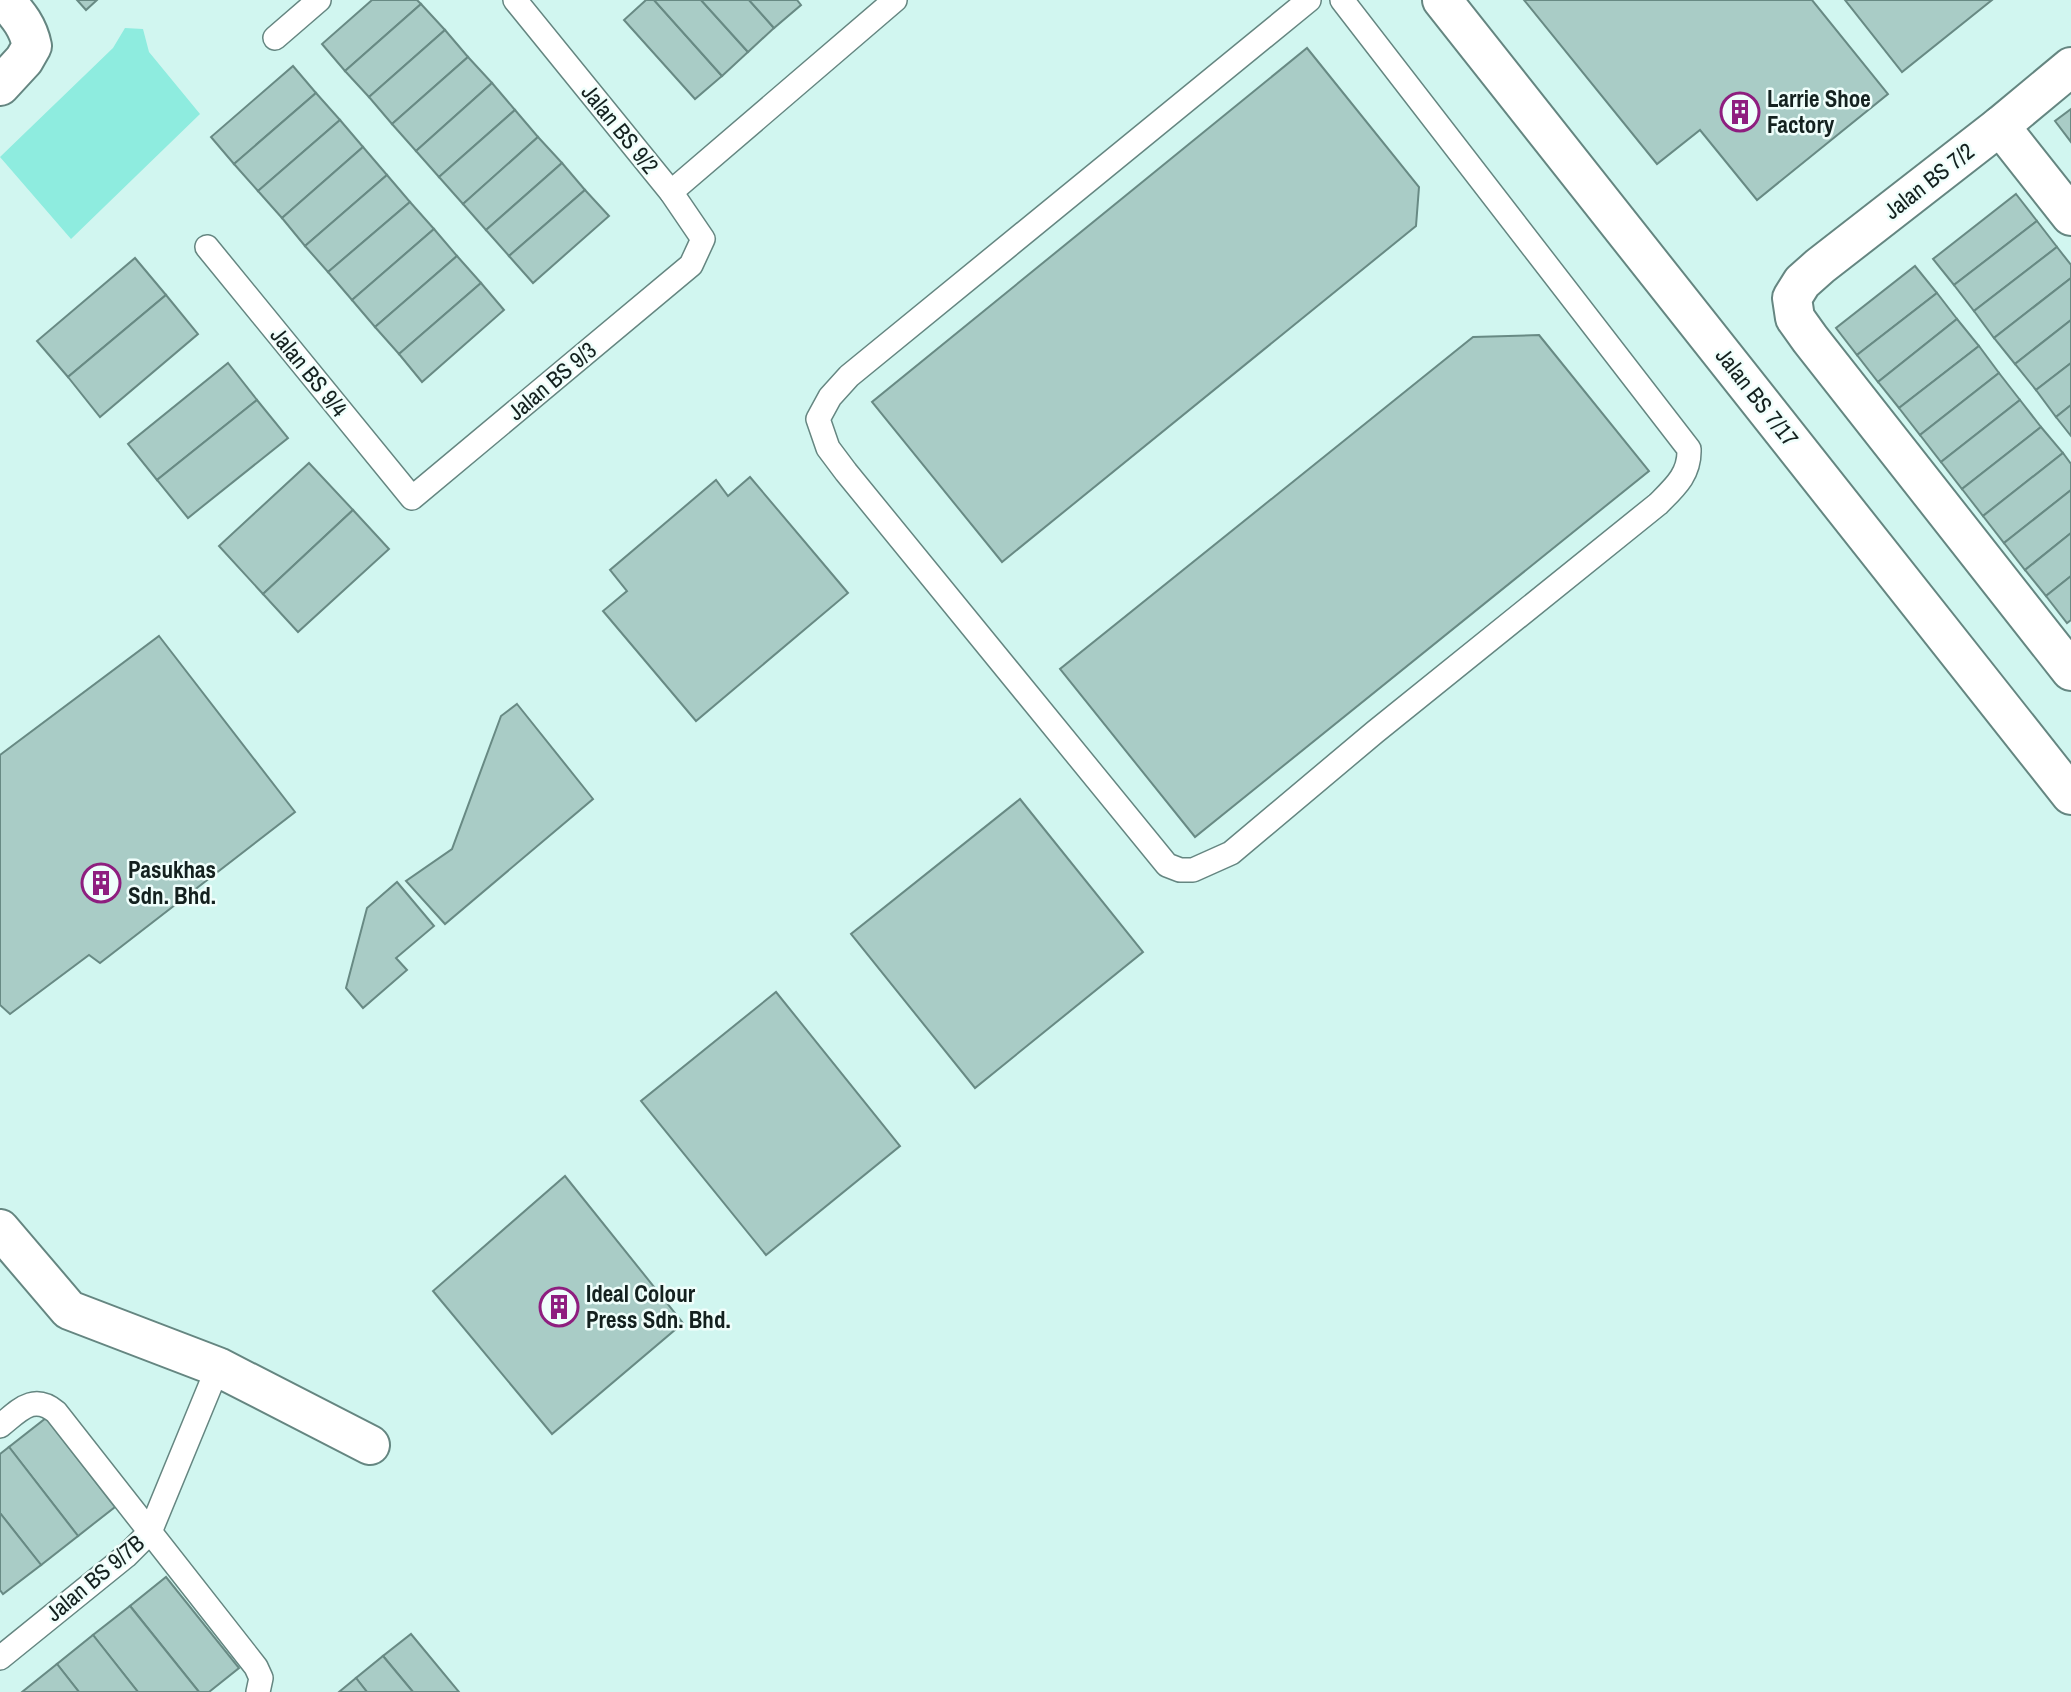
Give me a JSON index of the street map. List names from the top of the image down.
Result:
{
  "streets": {
    "street": ["Jalan BS 7/2", "Jalan BS 7/17"],
    "lane": [
      "Jalan BS 9/2",
      "Jalan BS 9/4",
      "Jalan BS 9/3",
      "Jalan BS 9/7B"
    ]
  },
  "crossings": [
    ["Jalan BS 9/2", "Jalan BS 9/3"],
    ["Jalan BS 9/4", "Jalan BS 9/3"]
  ],
  "places": {
    "building": ["Larrie Shoe Factory", "Pasukhas Sdn. Bhd.", "Ideal Colour Press Sdn. Bhd."]
  }
}
